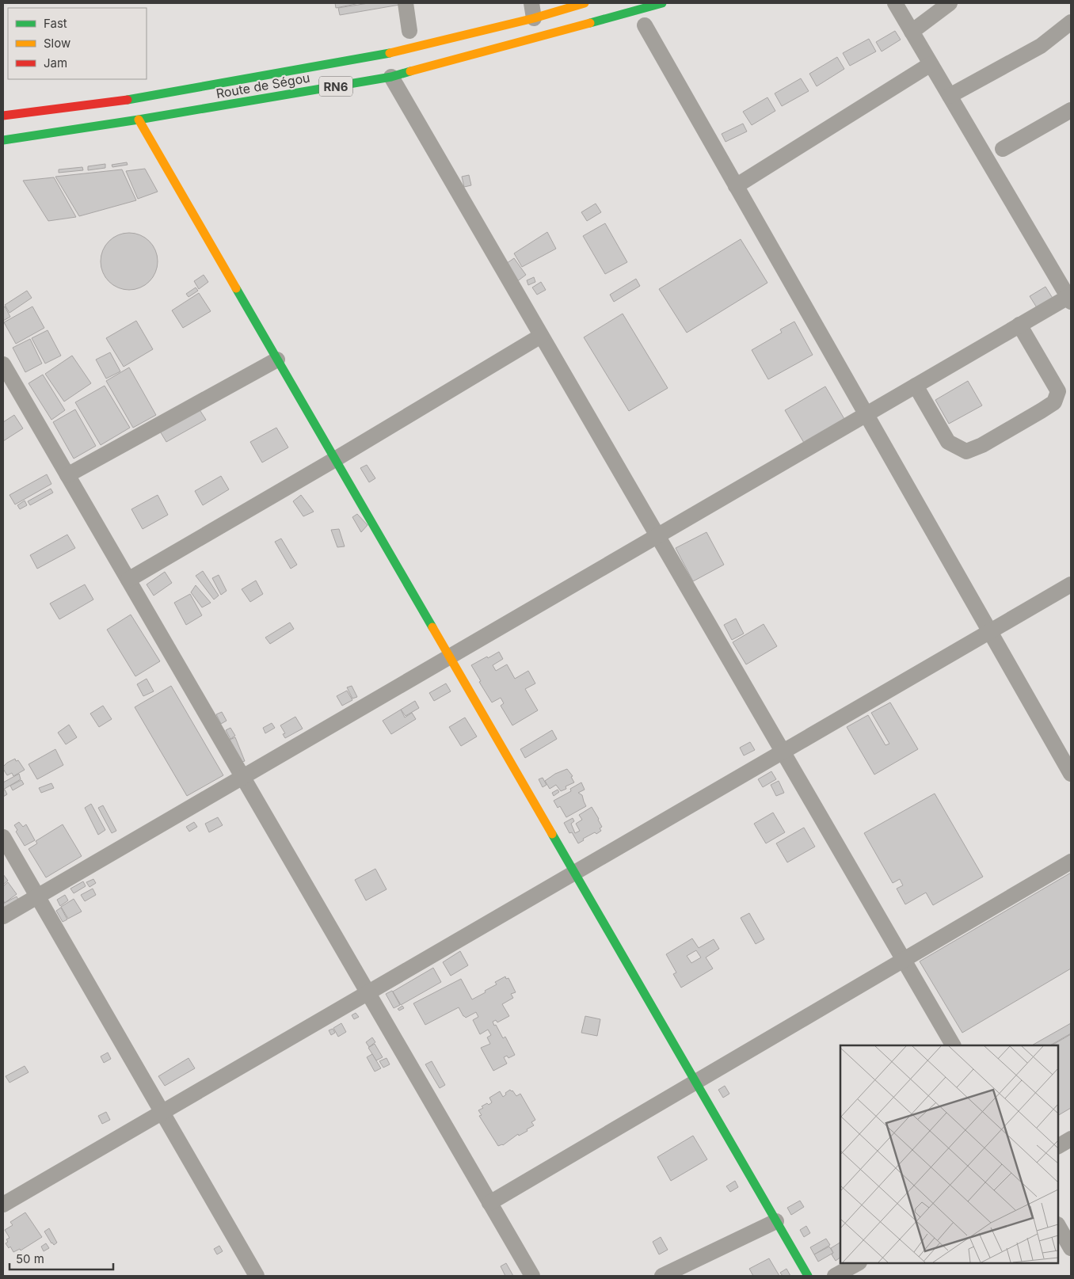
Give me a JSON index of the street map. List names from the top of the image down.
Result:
{
  "streets": {
    "main road": ["Route de Ségou", "RN6"]
  },
  "legend": ["Fast", "Slow", "Jam"],
  "scale_bar": "50 m"
}
